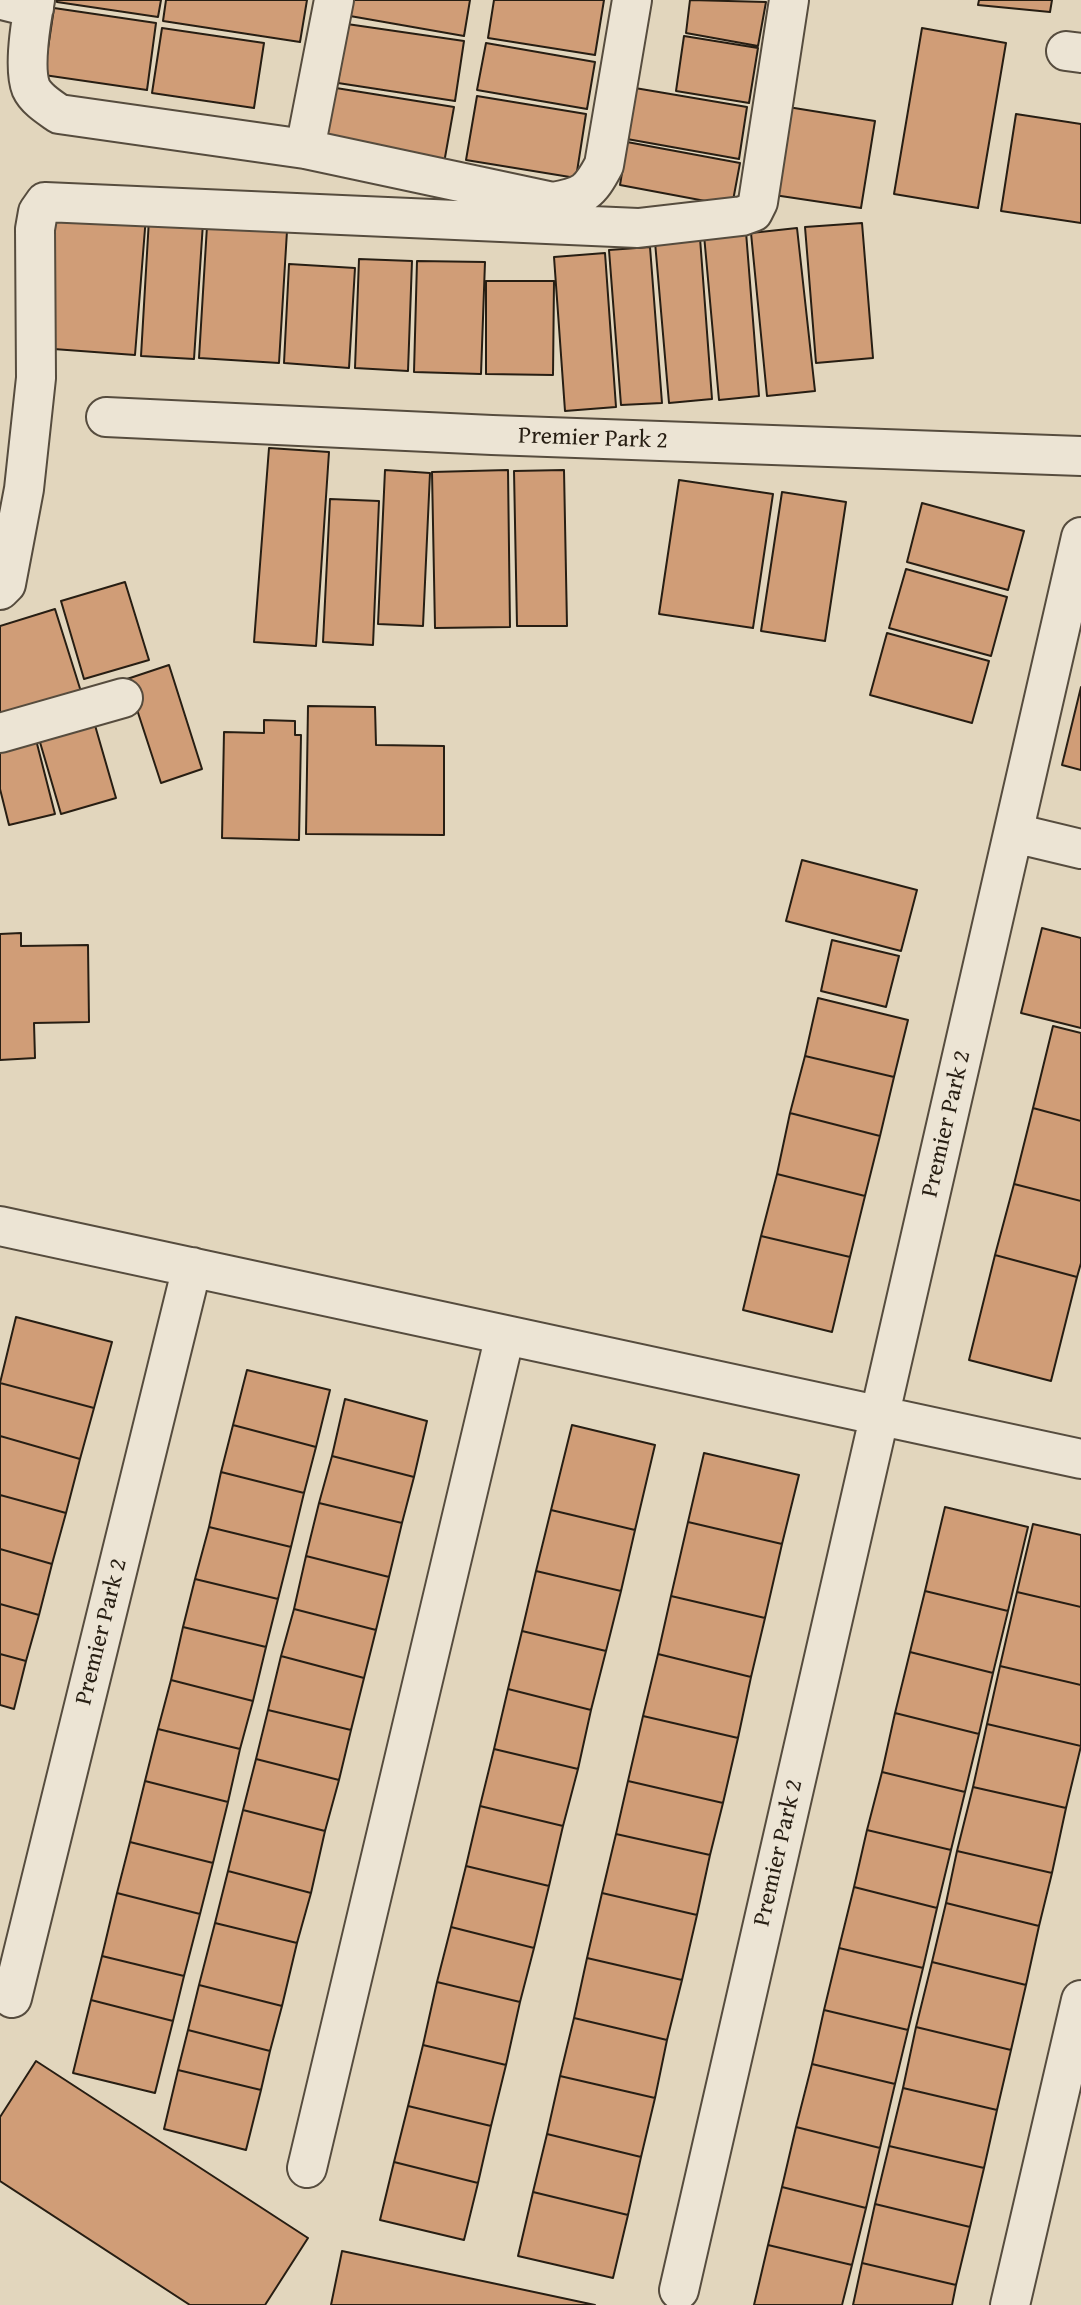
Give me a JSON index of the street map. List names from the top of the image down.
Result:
{
  "streets": {
    "street": ["Premier Park 2"]
  }
}
